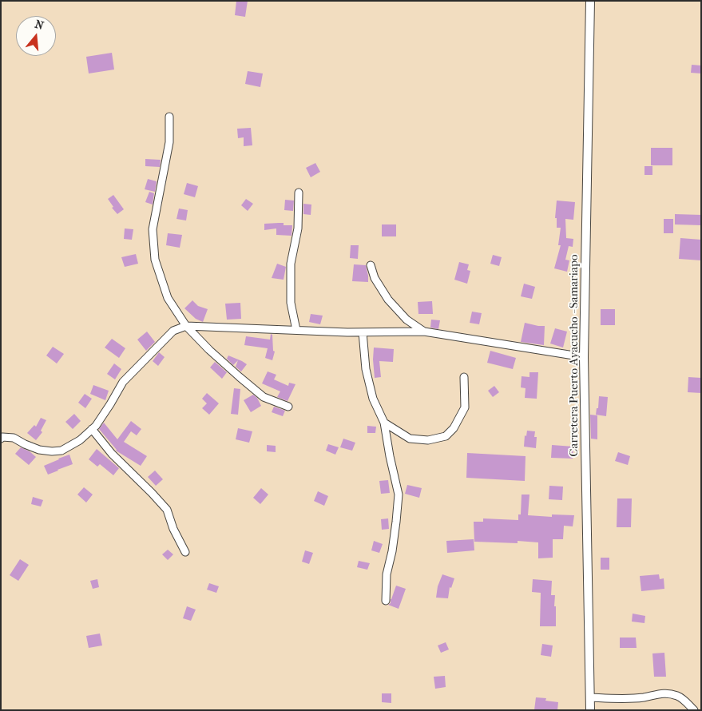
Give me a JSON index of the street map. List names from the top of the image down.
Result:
{
  "streets": {
    "street": ["Carretera Puerto Ayacucho - Samariapo"]
  },
  "north": "top"
}
